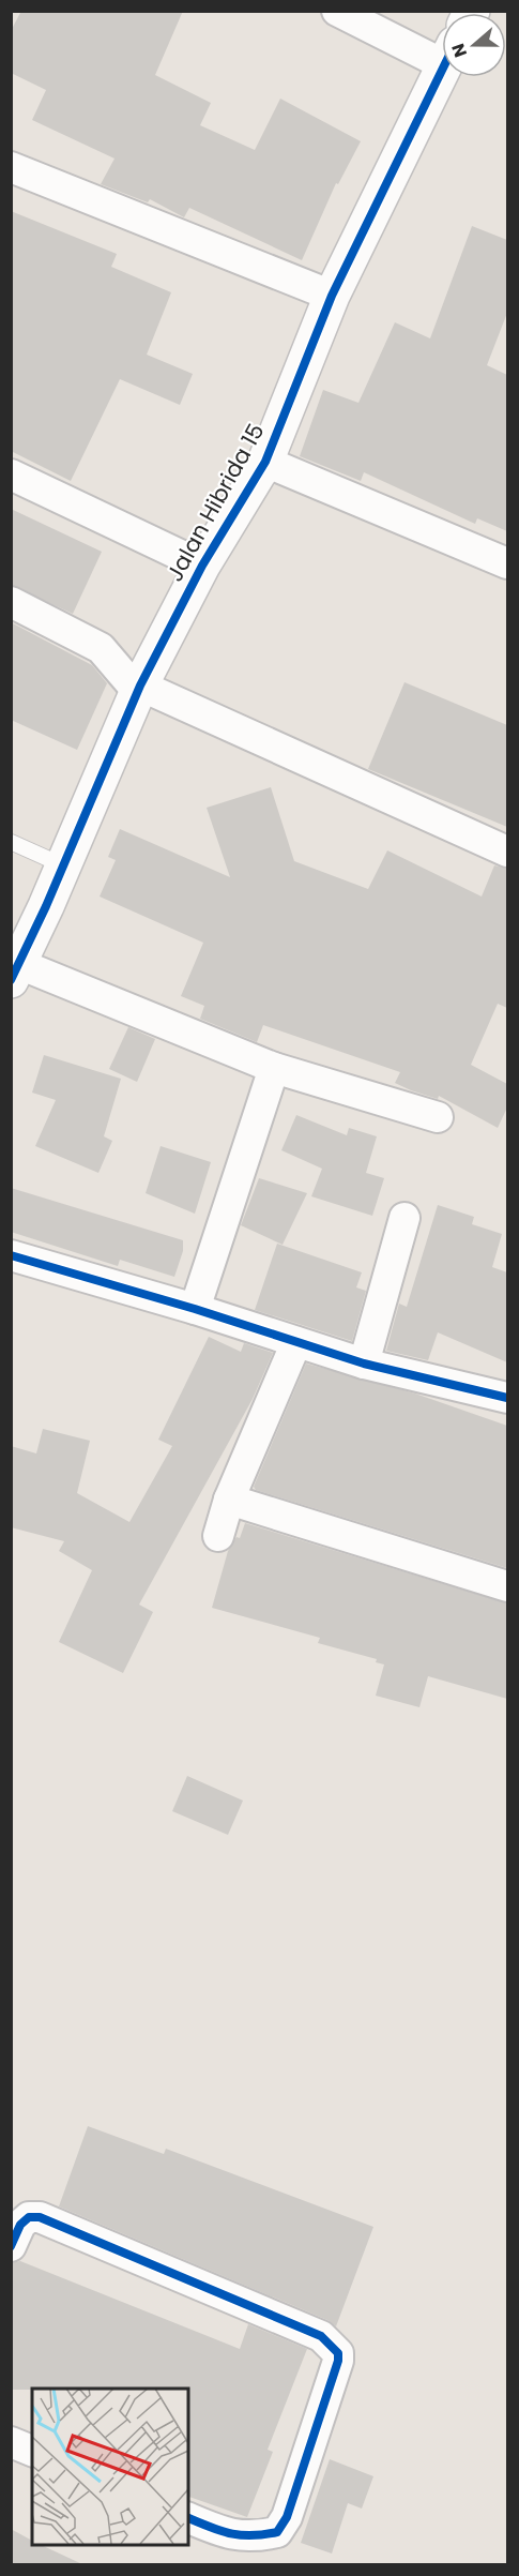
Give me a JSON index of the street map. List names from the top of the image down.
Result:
{
  "streets": {
    "street": ["Jalan Hibrida 15"]
  },
  "north": "left"
}
